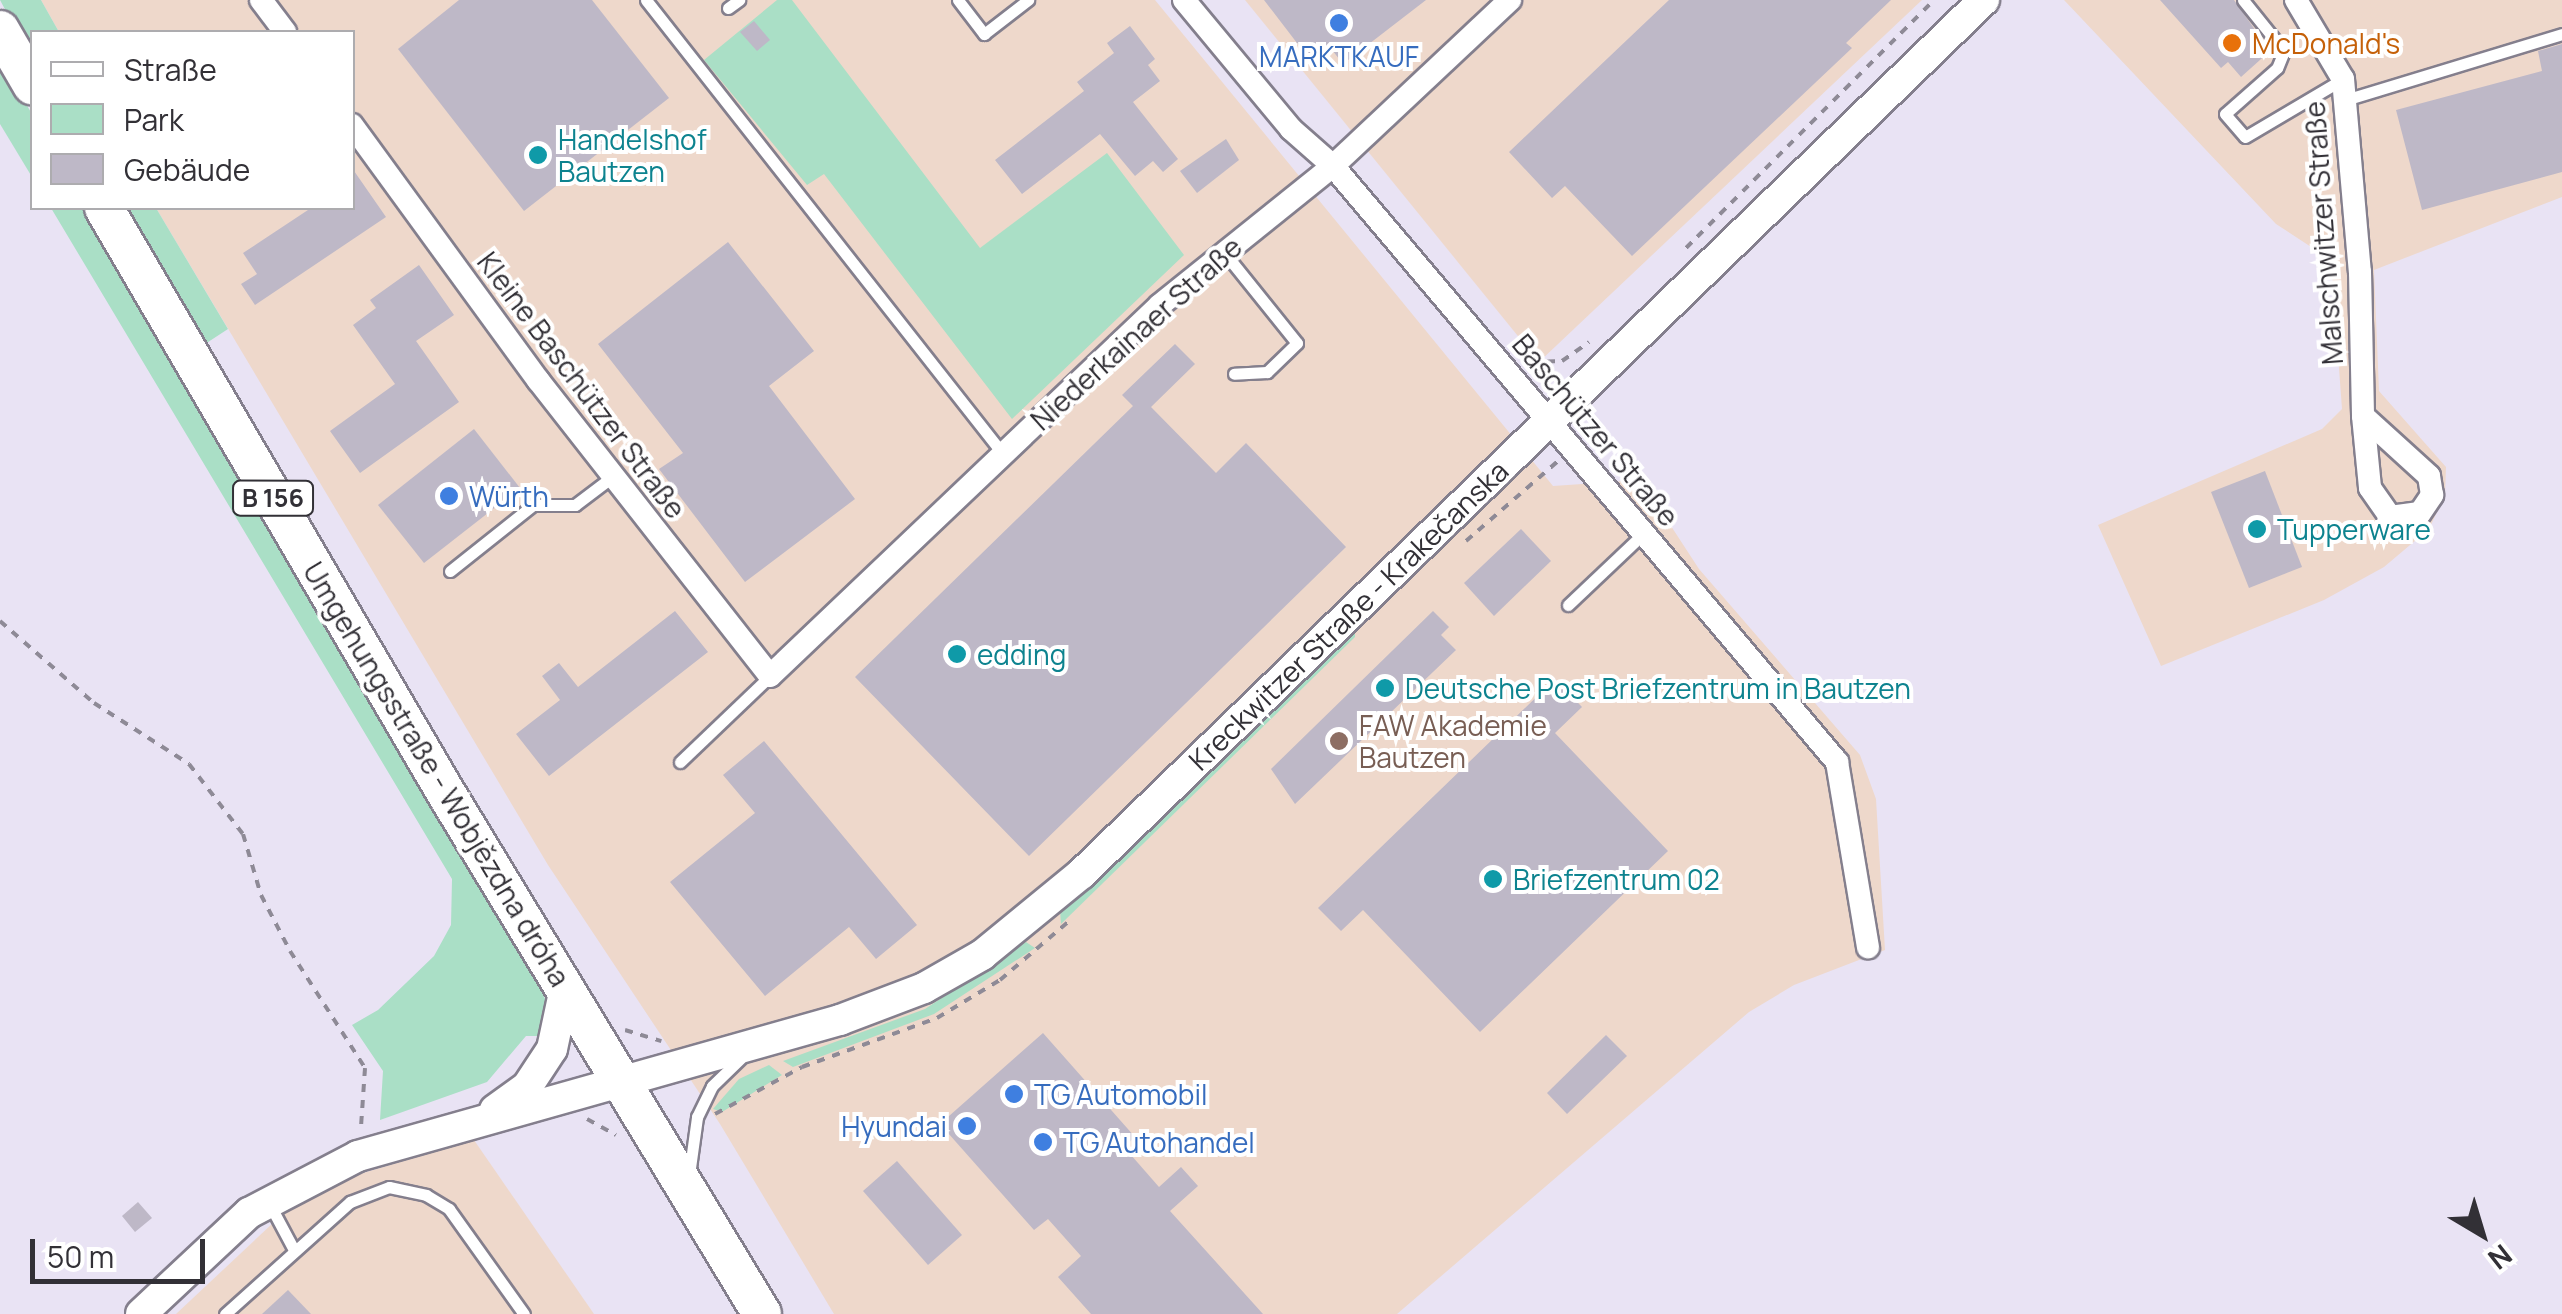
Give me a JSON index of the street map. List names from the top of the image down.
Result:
{
  "streets": {
    "main road": ["B 156", "Umgehungsstraße - Wobjězdna dróha"],
    "street": [
      "Malschwitzer Straße",
      "Niederkainaer Straße",
      "Kleine Baschützer Straße",
      "Baschützer Straße",
      "Kreckwitzer Straße - Krakečanska"
    ]
  },
  "crossings": [
    ["Niederkainaer Straße", "Kleine Baschützer Straße"],
    ["Niederkainaer Straße", "Baschützer Straße"],
    ["Baschützer Straße", "Kreckwitzer Straße - Krakečanska"],
    ["B 156", "Kreckwitzer Straße - Krakečanska"],
    ["B 156", "Umgehungsstraße - Wobjězdna dróha"],
    ["Kreckwitzer Straße - Krakečanska", "Umgehungsstraße - Wobjězdna dróha"]
  ],
  "places": [
    "MARKTKAUF",
    "McDonald's",
    "Handelshof Bautzen",
    "Würth",
    "Tupperware",
    "edding",
    "Deutsche Post Briefzentrum in Bautzen",
    "FAW Akademie Bautzen",
    "Briefzentrum 02",
    "TG Automobil",
    "Hyundai",
    "TG Autohandel"
  ],
  "legend": ["Straße", "Park", "Gebäude"],
  "scale_bar": "50 m",
  "north": "bottom right"
}
